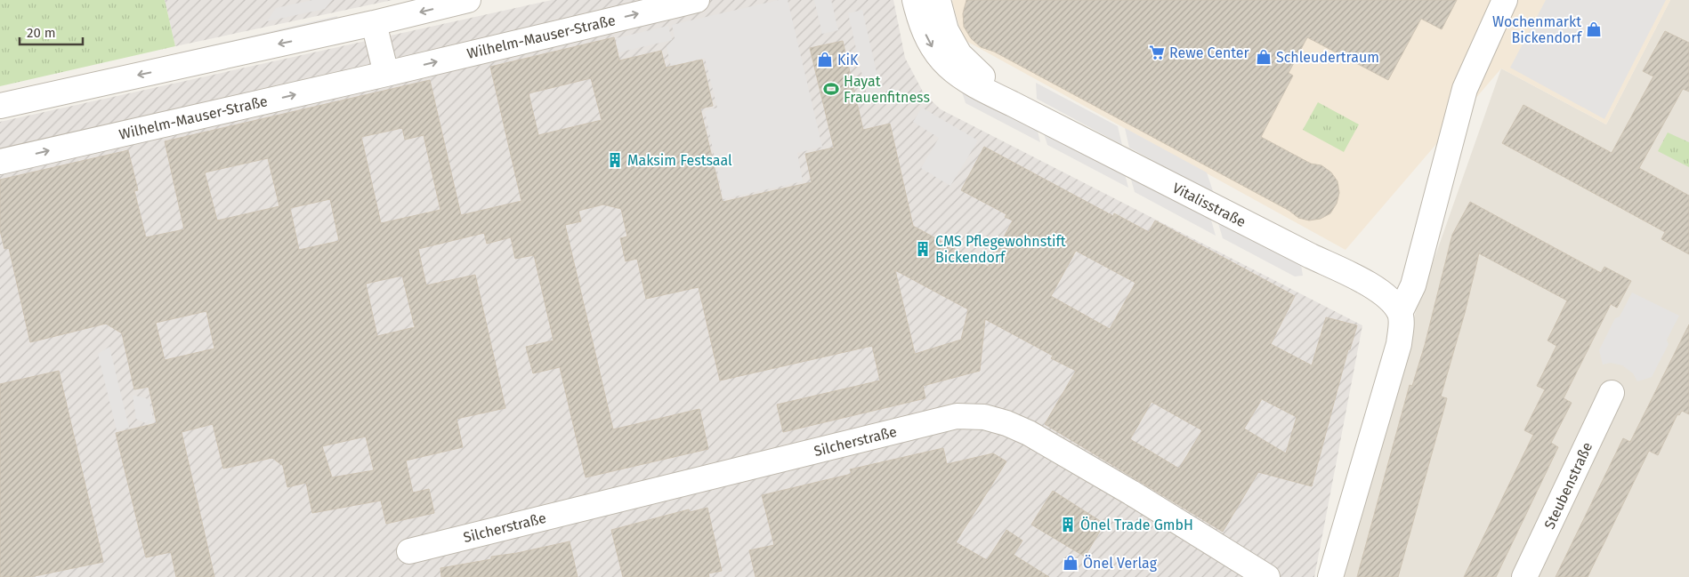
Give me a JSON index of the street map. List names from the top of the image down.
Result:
{
  "streets": {
    "street": [
      "Wilhelm-Mauser-Straße",
      "Vitalisstraße",
      "Silcherstraße",
      "Steubenstraße"
    ]
  },
  "places": {
    "shop": [
      "Wochenmarkt Bickendorf",
      "Schleudertraum",
      "KiK",
      "Önel Verlag"
    ],
    "supermarket": ["Rewe Center"],
    "sports": ["Hayat Frauenfitness"],
    "building": ["Maksim Festsaal", "CMS Pflegewohnstift Bickendorf", "Önel Trade GmbH"]
  },
  "scale_bar": "20 m"
}
